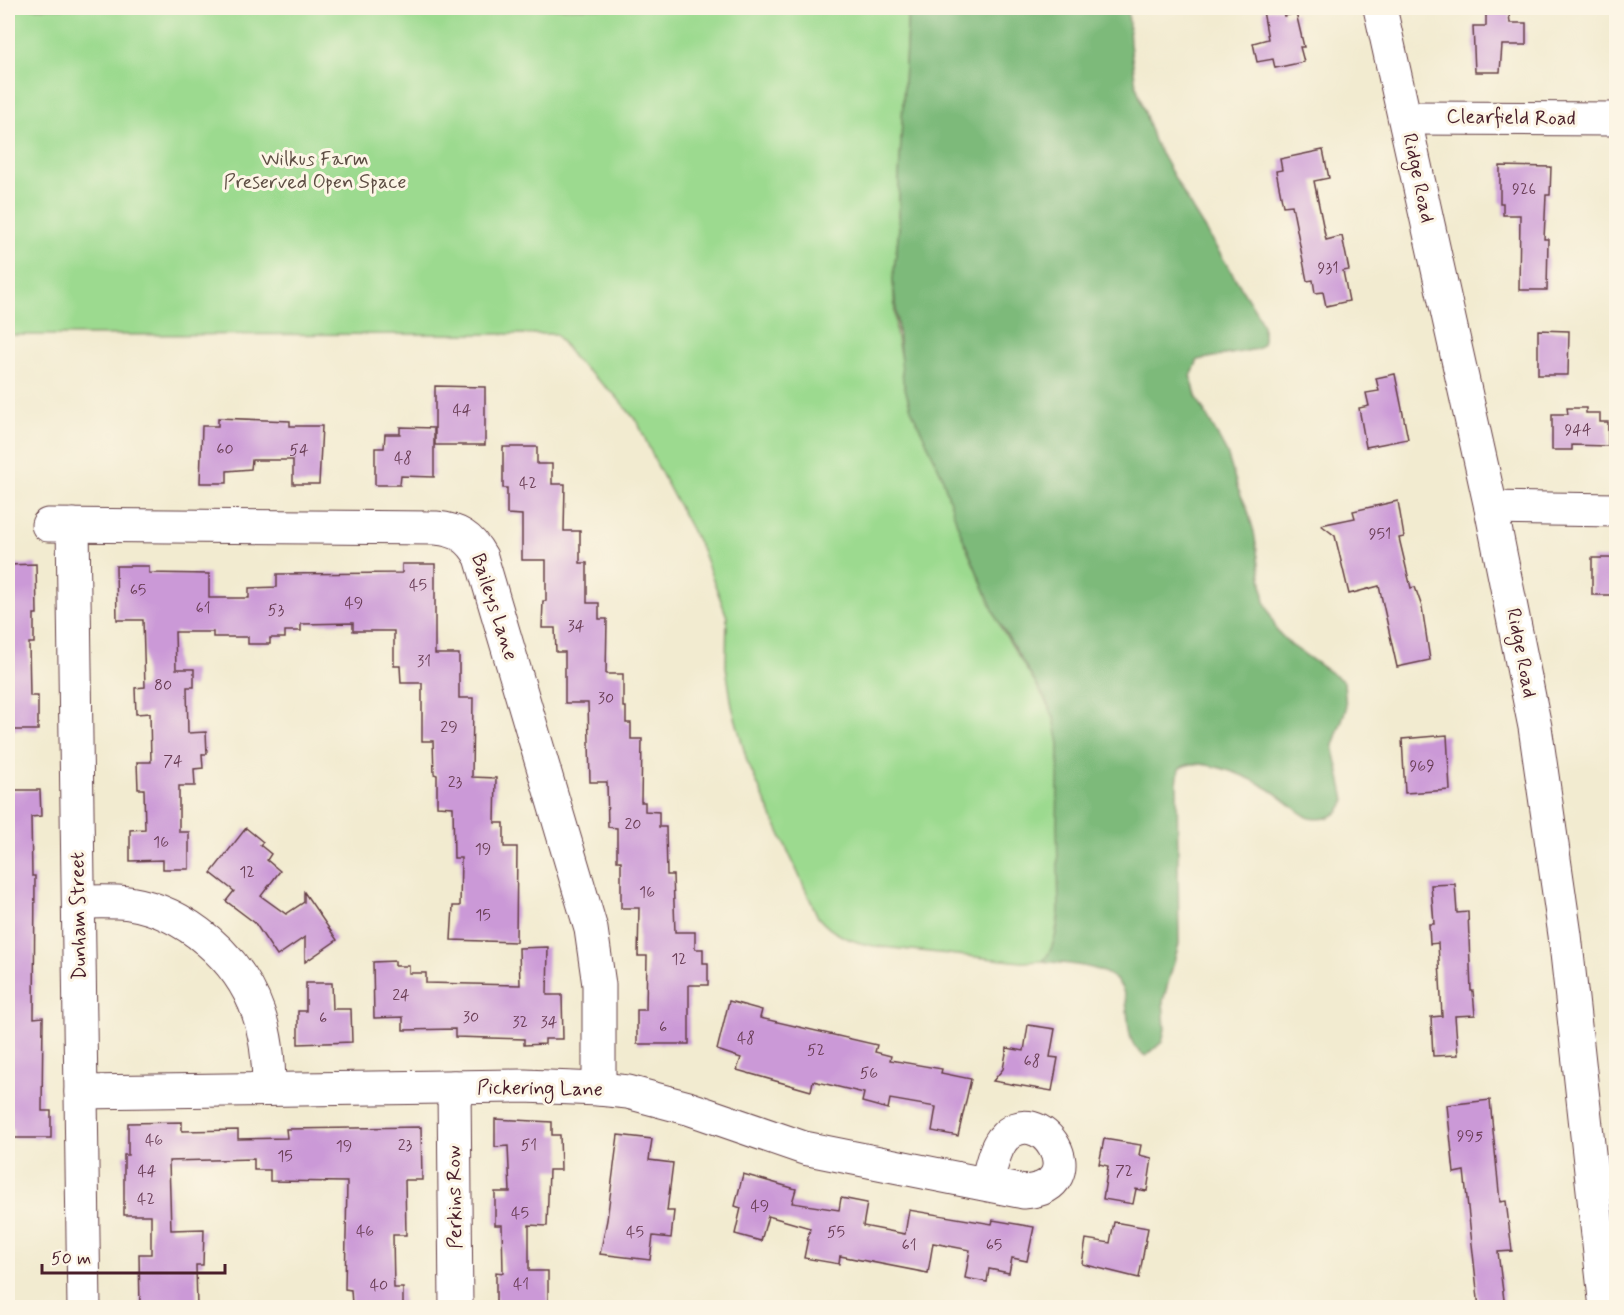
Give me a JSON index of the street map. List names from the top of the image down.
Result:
{
  "streets": {
    "street": [
      "Clearfield Road",
      "Ridge Road",
      "Baileys Lane",
      "Dunham Street",
      "Pickering Lane",
      "Perkins Row"
    ]
  },
  "crossings": [
    ["Clearfield Road", "Ridge Road"],
    ["Baileys Lane", "Dunham Street"],
    ["Baileys Lane", "Pickering Lane"],
    ["Dunham Street", "Pickering Lane"],
    ["Pickering Lane", "Perkins Row"]
  ],
  "parks": ["Wilkus Farm Preserved Open Space"],
  "house_numbers": [
    "926",
    "931",
    "44",
    "944",
    "60",
    "54",
    "48",
    "42",
    "951",
    "45",
    "65",
    "49",
    "61",
    "53",
    "34",
    "31",
    "80",
    "30",
    "29",
    "74",
    "969",
    "23",
    "20",
    "16",
    "19",
    "12",
    "16",
    "15",
    "12",
    "24",
    "30",
    "6",
    "32",
    "34",
    "6",
    "48",
    "52",
    "68",
    "56",
    "995",
    "46",
    "23",
    "51",
    "19",
    "15",
    "44",
    "72",
    "42",
    "49",
    "45",
    "46",
    "45",
    "55",
    "61",
    "65",
    "41",
    "40"
  ],
  "scale_bar": "50 m"
}
